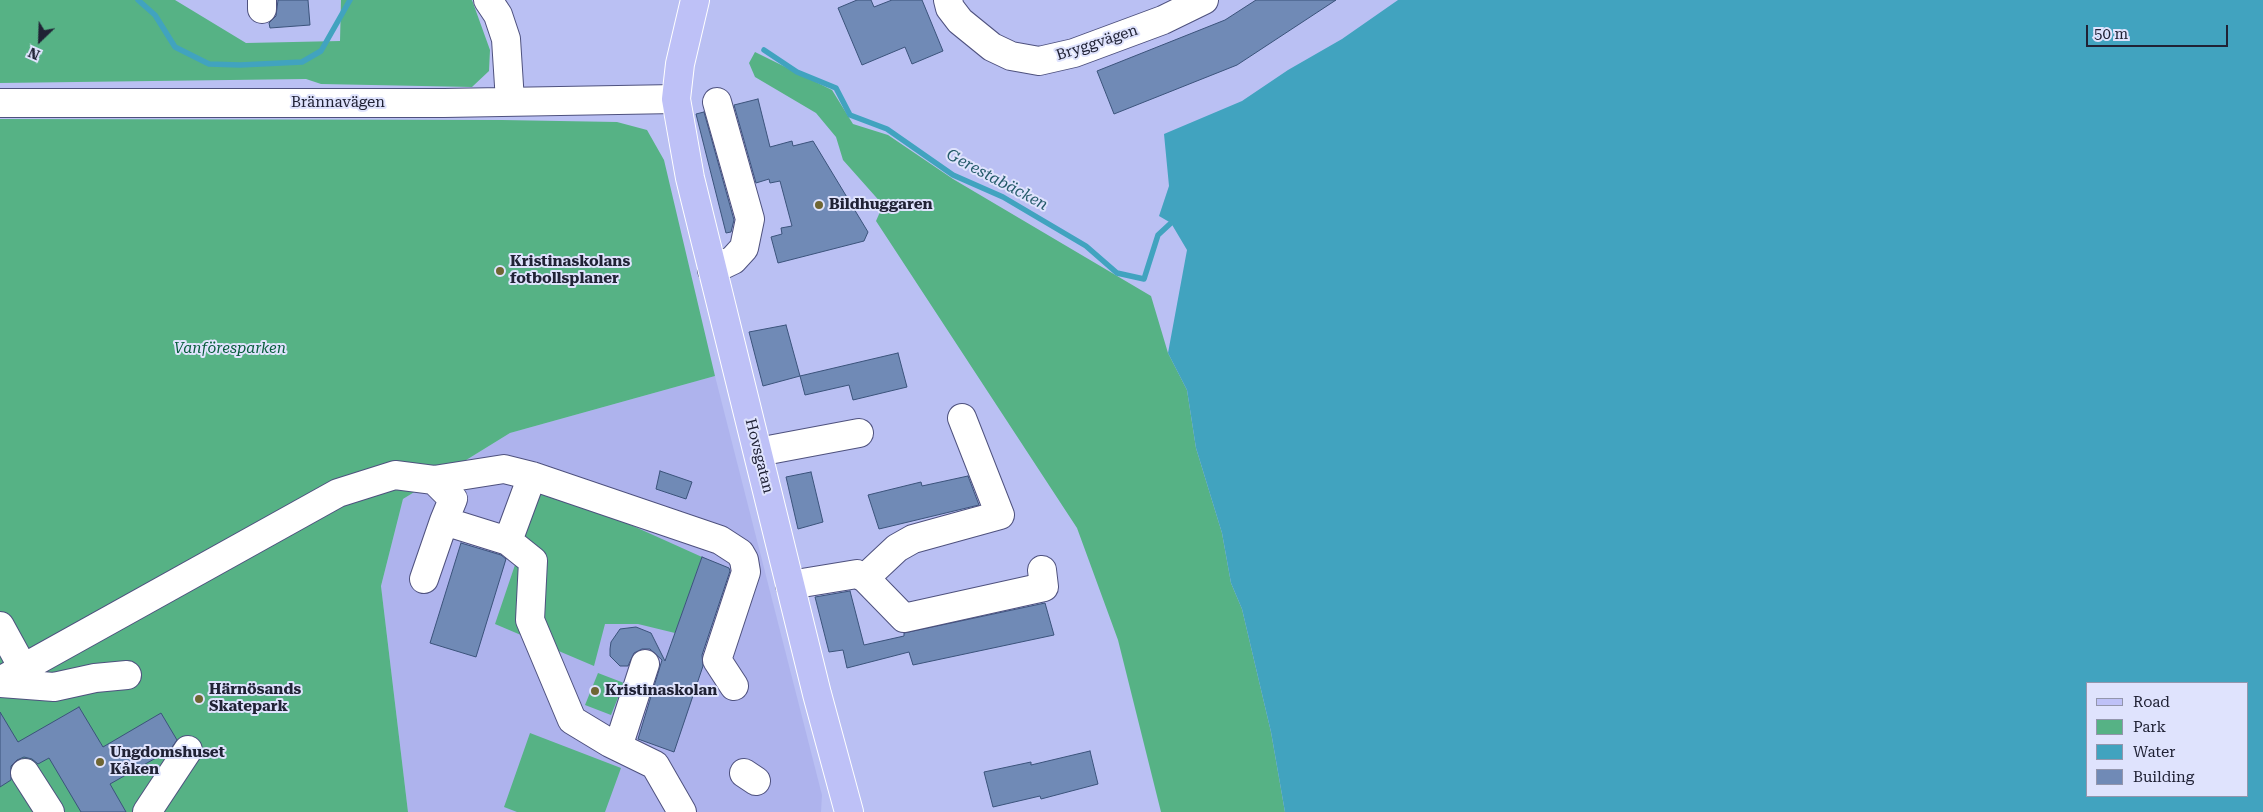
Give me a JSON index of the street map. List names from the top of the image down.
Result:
{
  "streets": {
    "main road": ["Hovsgatan"],
    "street": ["Bryggvägen", "Brännavägen"]
  },
  "crossings": [
    ["Brännavägen", "Hovsgatan"]
  ],
  "water": ["Gerestabäcken"],
  "parks": ["Vanföresparken"],
  "places": [
    "Bildhuggaren",
    "Kristinaskolans fotbollsplaner",
    "Kristinaskolan",
    "Härnösands Skatepark",
    "Ungdomshuset Kåken"
  ],
  "legend": [
    "Road",
    "Park",
    "Water",
    "Building"
  ],
  "scale_bar": "50 m",
  "north": "bottom left"
}
